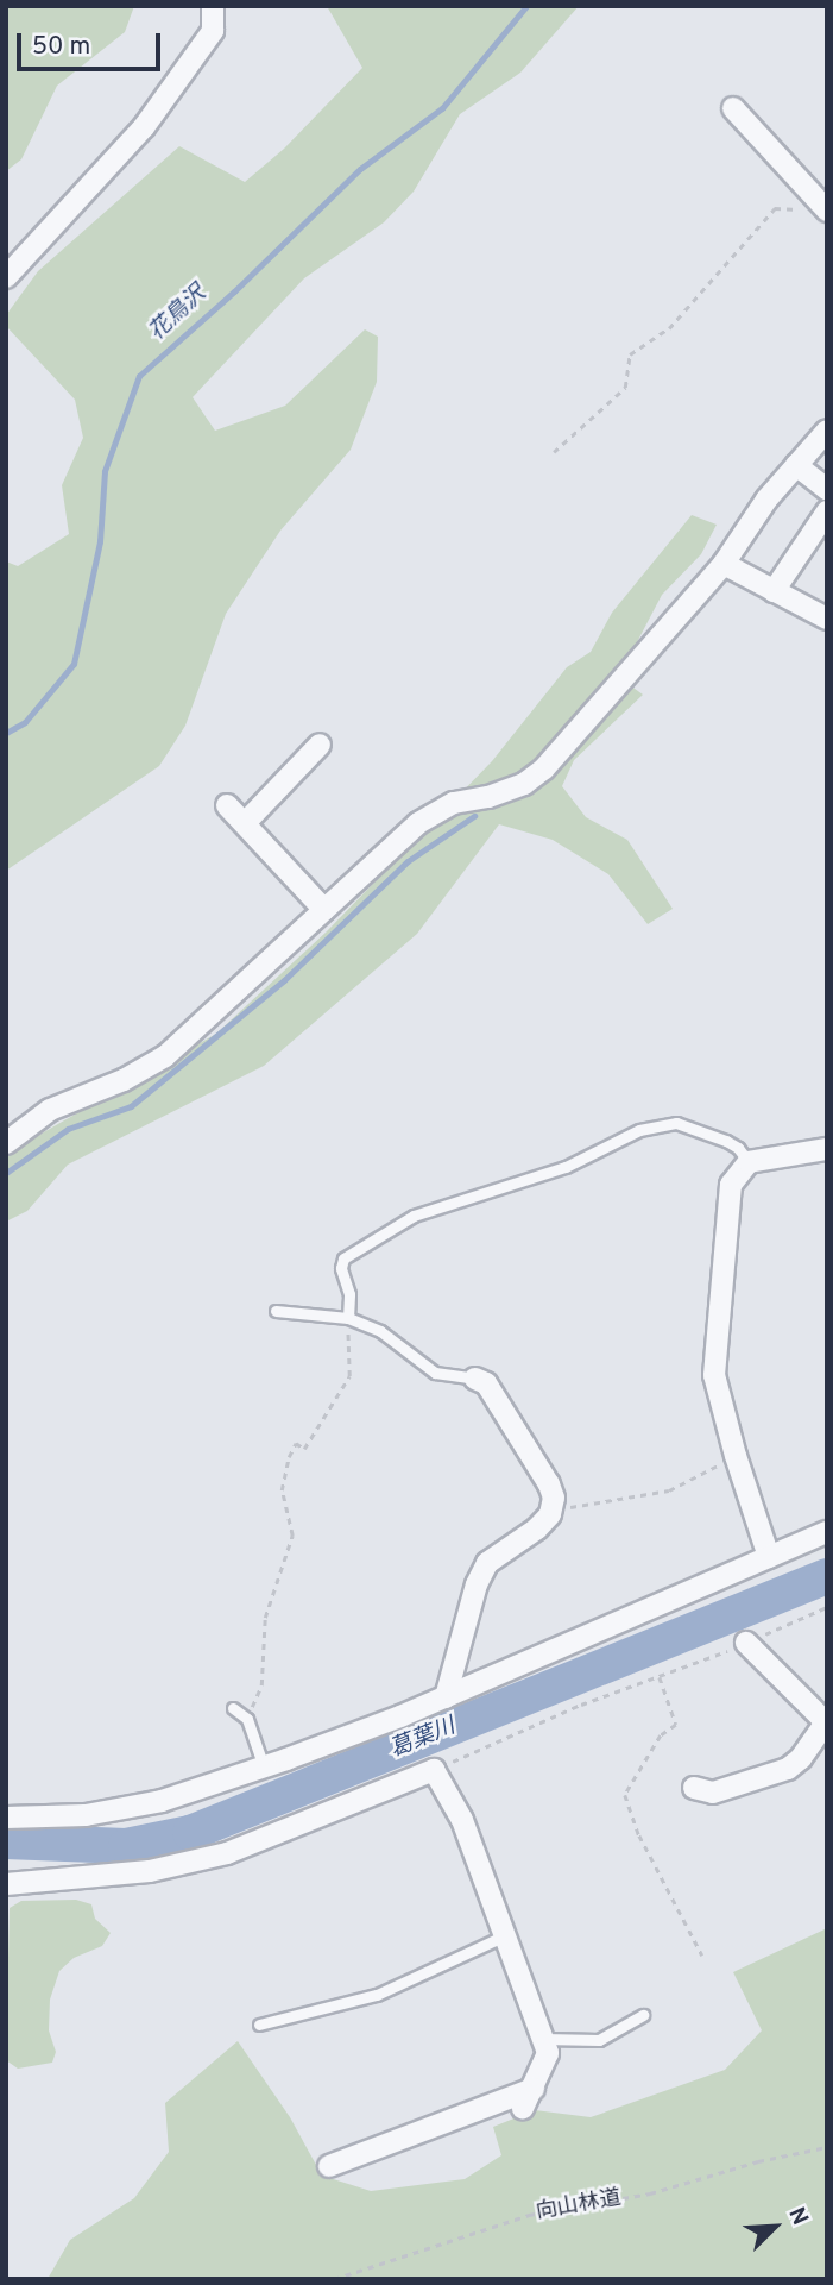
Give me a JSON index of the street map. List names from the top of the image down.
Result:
{
  "streets": {
    "path": ["向山林道"]
  },
  "water": ["花鳥沢", "葛葉川"],
  "scale_bar": "50 m",
  "north": "top right"
}
